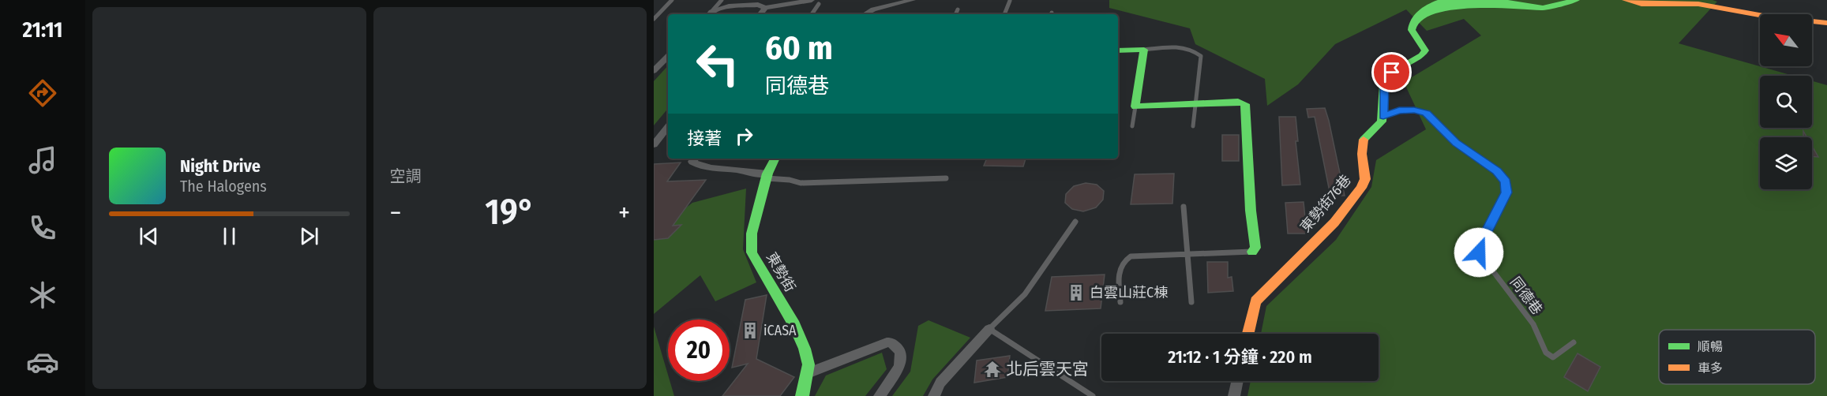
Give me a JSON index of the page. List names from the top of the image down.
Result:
{
  "streets": {
    "street": ["東勢街76巷", "東勢街"],
    "lane": ["同德巷"]
  },
  "crossings": [
    ["東勢街76巷", "同德巷"]
  ],
  "places": {
    "building": ["白雲山莊C棟", "iCASA"],
    "temple": ["北后雲天宮"]
  },
  "legend": ["順暢", "車多"],
  "north": "top left",
  "page": {
    "tabs": "21:11",
    "tile": "空調",
    "turn": ["60 m", "同德巷"],
    "then": "接著",
    "song": ["Night Drive", "The Halogens"],
    "heat": ["−", "19°", "+"],
    "limit": "20",
    "trip": "21:12 · 1 分鐘 · 220 m"
  }
}
